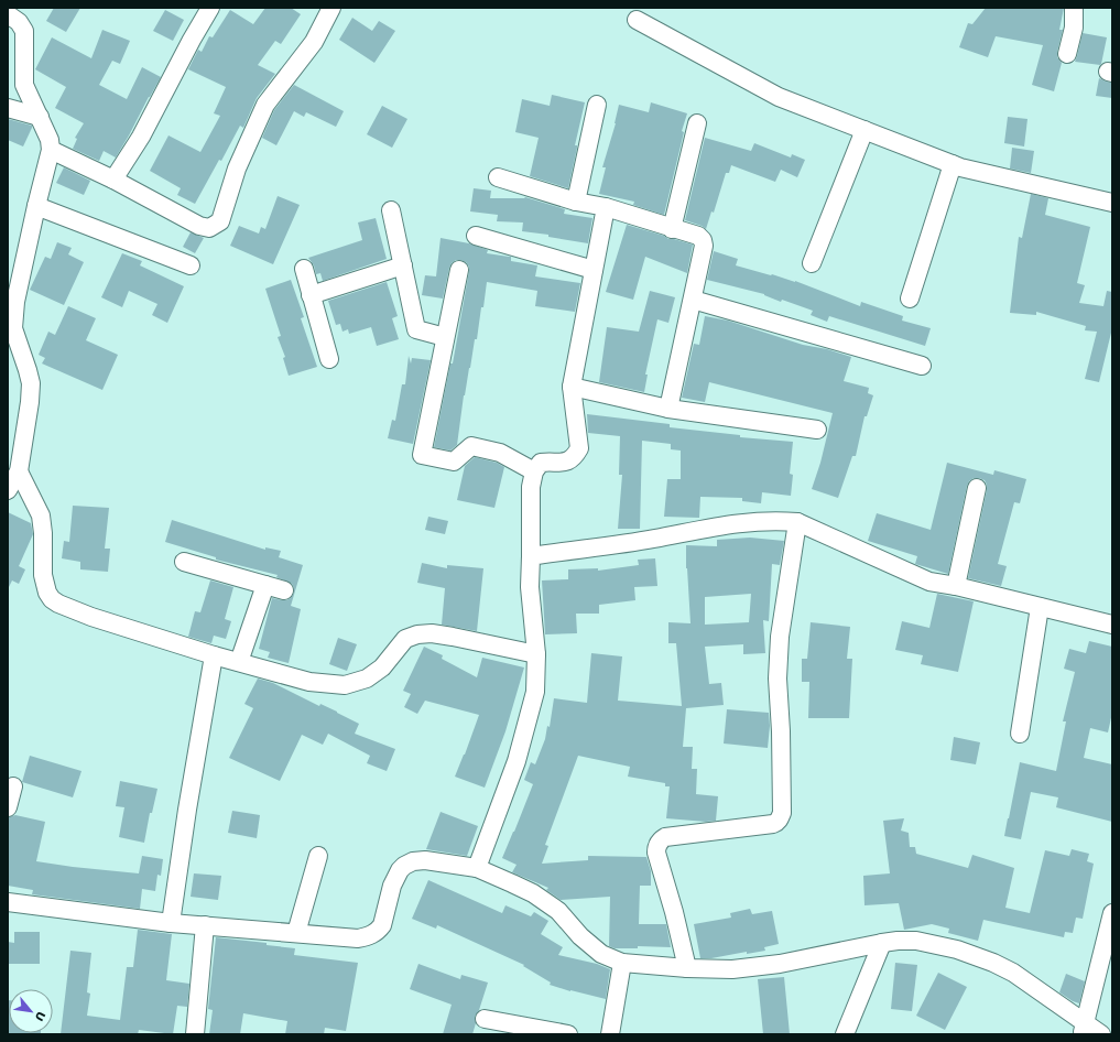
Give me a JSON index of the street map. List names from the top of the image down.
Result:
{
  "north": "bottom right"
}
